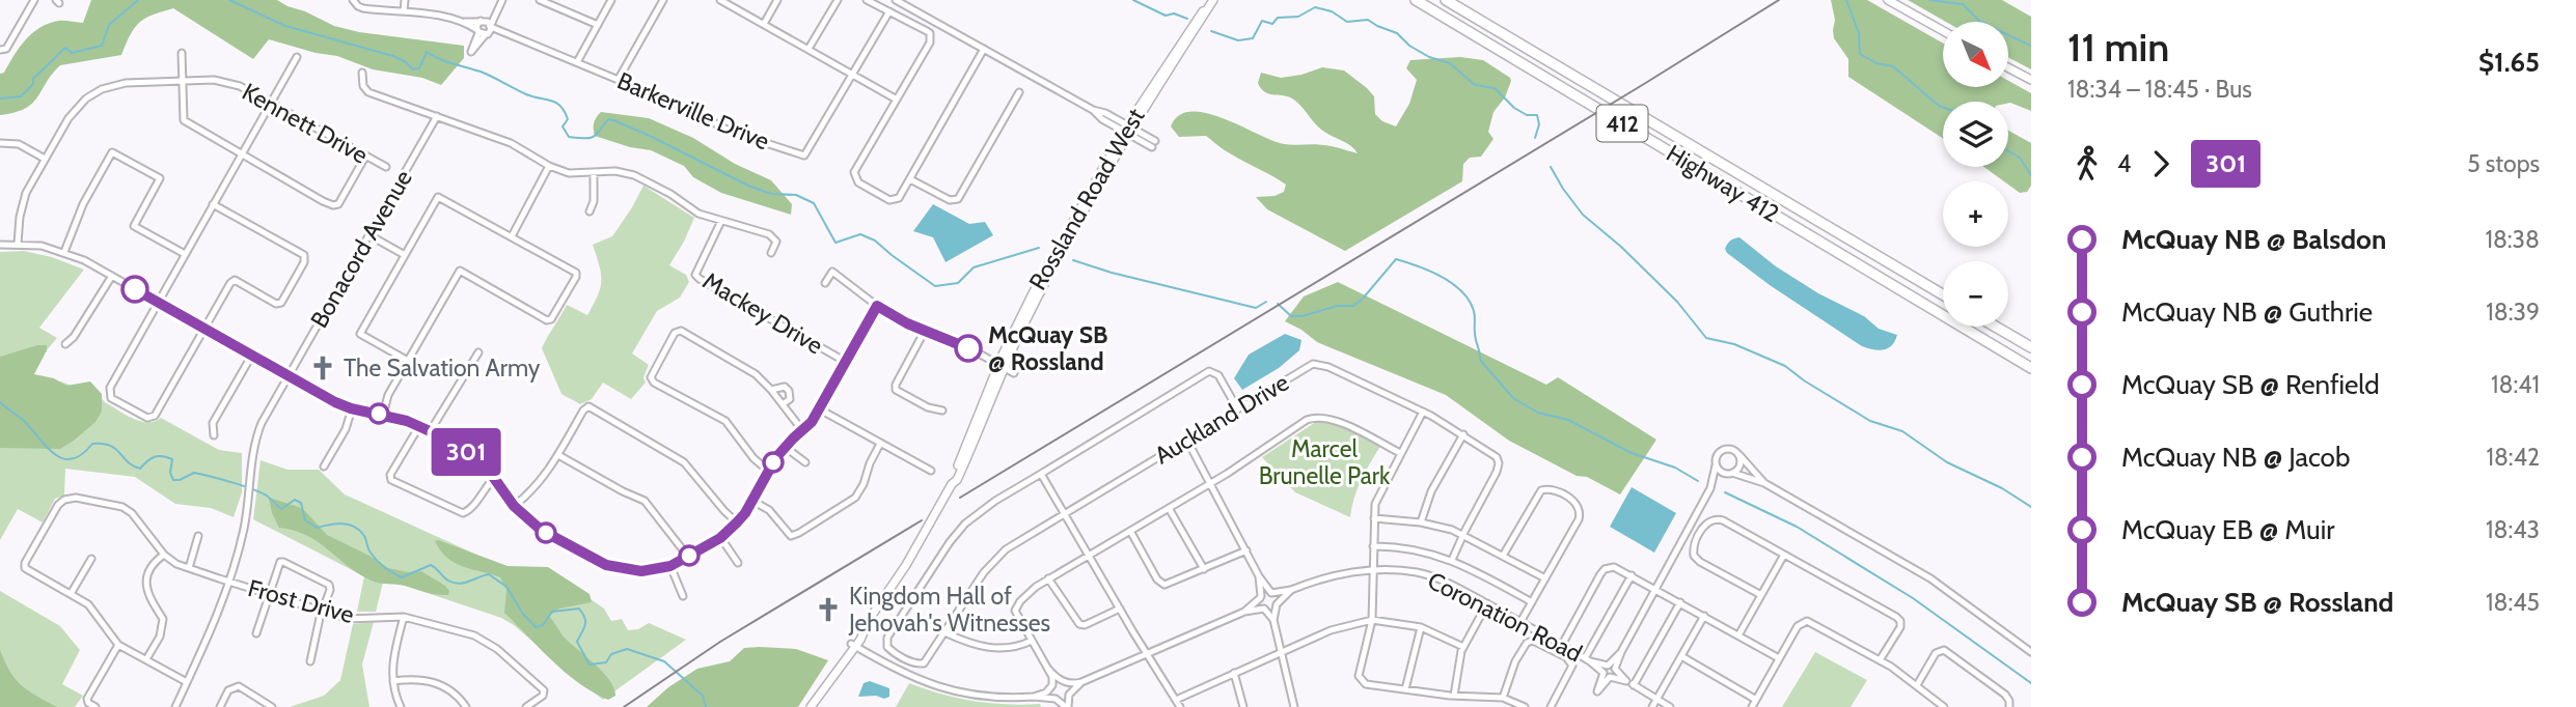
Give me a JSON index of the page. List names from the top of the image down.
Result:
{
  "streets": {
    "highway": ["412", "Highway 412"],
    "main road": ["Rossland Road West"],
    "street": [
      "Barkerville Drive",
      "Kennett Drive",
      "Bonacord Avenue",
      "Mackey Drive",
      "Auckland Drive",
      "Frost Drive",
      "Coronation Road"
    ]
  },
  "crossings": [
    ["Bonacord Avenue", "Frost Drive"]
  ],
  "parks": ["Marcel Brunelle Park"],
  "places": {
    "other": ["McQuay SB @ Rossland"],
    "church": ["The Salvation Army", "Kingdom Hall of Jehovah's Witnesses"]
  },
  "lines": ["bus line 301"],
  "north": "bottom right",
  "page": {
    "on_map": "301",
    "heading": ["11 min", "18:34 – 18:45 · Bus", "$1.65"],
    "map_buttons": ["+", "−"],
    "legs": ["4", "301", "5 stops"],
    "list": [
      {
        "name": "McQuay NB @ Balsdon",
        "value": "18:38"
      },
      {
        "name": "McQuay NB @ Guthrie",
        "value": "18:39"
      },
      {
        "name": "McQuay SB @ Renfield",
        "value": "18:41"
      },
      {
        "name": "McQuay NB @ Jacob",
        "value": "18:42"
      },
      {
        "name": "McQuay EB @ Muir",
        "value": "18:43"
      },
      {
        "name": "McQuay SB @ Rossland",
        "value": "18:45"
      }
    ]
  }
}
